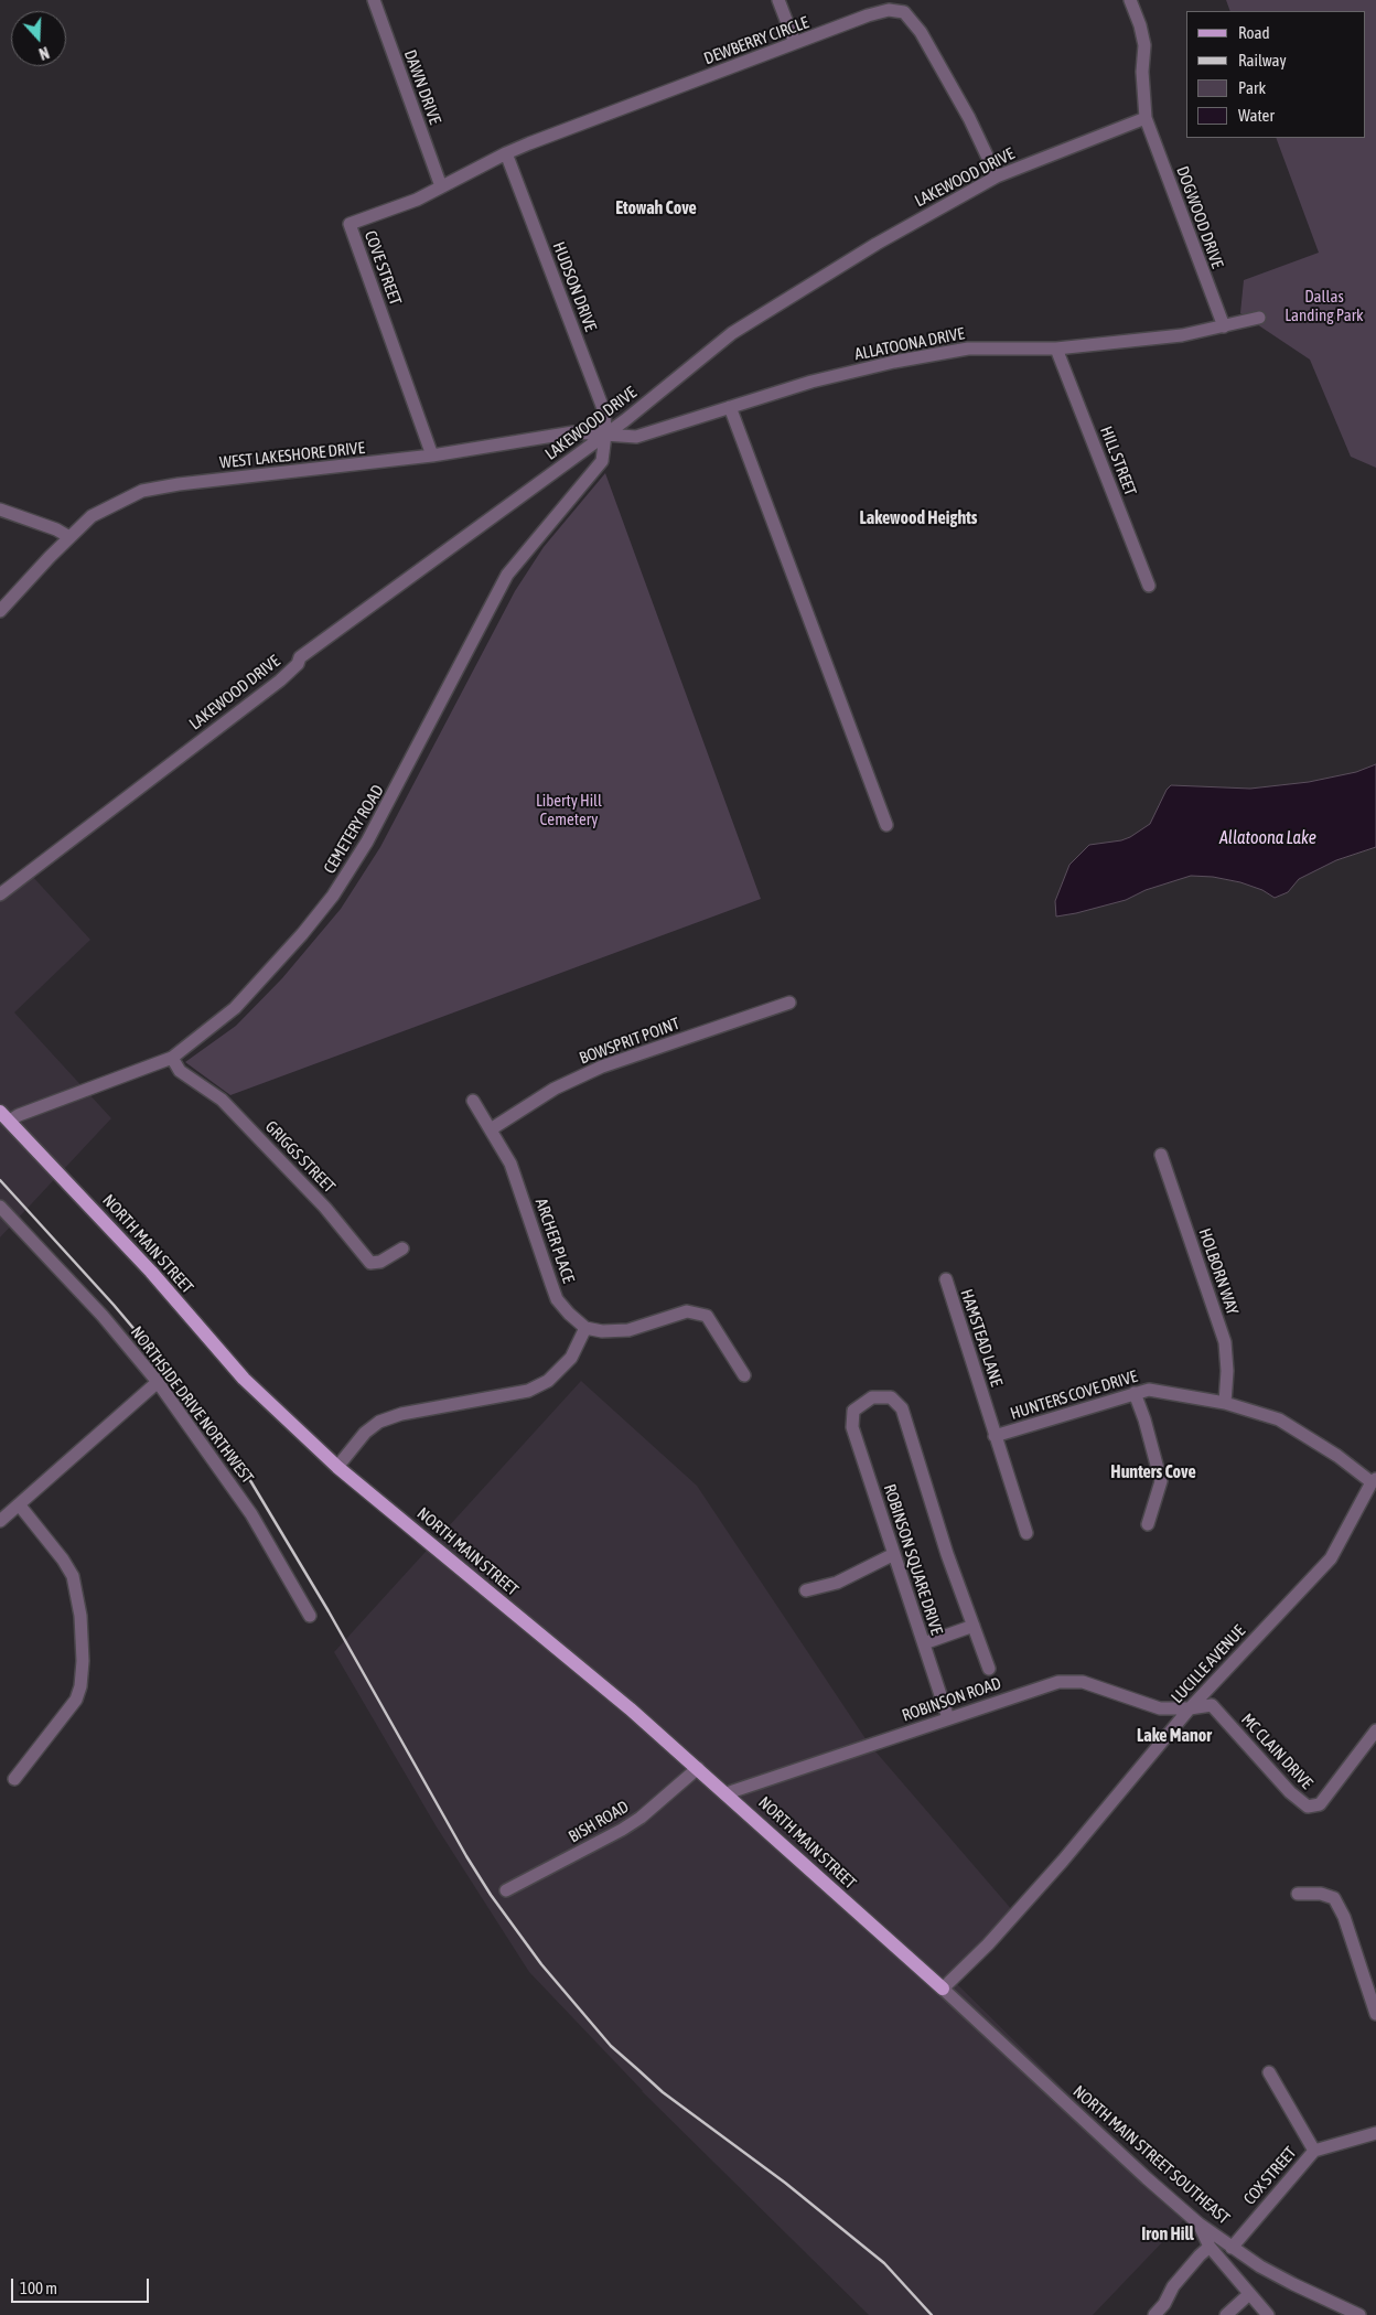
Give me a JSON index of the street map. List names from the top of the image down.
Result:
{
  "streets": {
    "main road": ["NORTH MAIN STREET"],
    "street": [
      "DEWBERRY CIRCLE",
      "DAWN DRIVE",
      "LAKEWOOD DRIVE",
      "DOGWOOD DRIVE",
      "COVE STREET",
      "HUDSON DRIVE",
      "ALLATOONA DRIVE",
      "WEST LAKESHORE DRIVE",
      "HILL STREET",
      "CEMETERY ROAD",
      "BOWSPRIT POINT",
      "GRIGGS STREET",
      "ARCHER PLACE",
      "HOLBORN WAY",
      "HAMSTEAD LANE",
      "HUNTERS COVE DRIVE",
      "NORTHSIDE DRIVE NORTHWEST",
      "ROBINSON SQUARE DRIVE",
      "LUCILLE AVENUE",
      "ROBINSON ROAD",
      "MC CLAIN DRIVE",
      "BISH ROAD",
      "NORTH MAIN STREET SOUTHEAST",
      "COX STREET"
    ]
  },
  "crossings": [
    ["DEWBERRY CIRCLE", "LAKEWOOD DRIVE"],
    ["DEWBERRY CIRCLE", "COVE STREET"],
    ["DEWBERRY CIRCLE", "HUDSON DRIVE"],
    ["DAWN DRIVE", "COVE STREET"],
    ["LAKEWOOD DRIVE", "DOGWOOD DRIVE"],
    ["LAKEWOOD DRIVE", "HUDSON DRIVE"],
    ["LAKEWOOD DRIVE", "ALLATOONA DRIVE"],
    ["LAKEWOOD DRIVE", "WEST LAKESHORE DRIVE"],
    ["LAKEWOOD DRIVE", "CEMETERY ROAD"],
    ["DOGWOOD DRIVE", "ALLATOONA DRIVE"],
    ["COVE STREET", "HUDSON DRIVE"],
    ["COVE STREET", "WEST LAKESHORE DRIVE"],
    ["HUDSON DRIVE", "ALLATOONA DRIVE"],
    ["HUDSON DRIVE", "WEST LAKESHORE DRIVE"],
    ["HUDSON DRIVE", "CEMETERY ROAD"],
    ["ALLATOONA DRIVE", "WEST LAKESHORE DRIVE"],
    ["ALLATOONA DRIVE", "HILL STREET"],
    ["ALLATOONA DRIVE", "CEMETERY ROAD"],
    ["WEST LAKESHORE DRIVE", "CEMETERY ROAD"],
    ["CEMETERY ROAD", "GRIGGS STREET"],
    ["CEMETERY ROAD", "NORTH MAIN STREET"],
    ["BOWSPRIT POINT", "ARCHER PLACE"],
    ["NORTH MAIN STREET", "LUCILLE AVENUE"],
    ["NORTH MAIN STREET", "ROBINSON ROAD"],
    ["NORTH MAIN STREET", "BISH ROAD"],
    ["NORTH MAIN STREET", "NORTH MAIN STREET SOUTHEAST"],
    ["HOLBORN WAY", "HUNTERS COVE DRIVE"],
    ["HAMSTEAD LANE", "HUNTERS COVE DRIVE"],
    ["HUNTERS COVE DRIVE", "LUCILLE AVENUE"],
    ["ROBINSON SQUARE DRIVE", "ROBINSON ROAD"],
    ["LUCILLE AVENUE", "ROBINSON ROAD"],
    ["LUCILLE AVENUE", "MC CLAIN DRIVE"],
    ["LUCILLE AVENUE", "NORTH MAIN STREET SOUTHEAST"],
    ["ROBINSON ROAD", "MC CLAIN DRIVE"],
    ["NORTH MAIN STREET SOUTHEAST", "COX STREET"]
  ],
  "districts": [
    "Etowah Cove",
    "Lakewood Heights",
    "Hunters Cove",
    "Lake Manor",
    "Iron Hill"
  ],
  "water": ["Allatoona Lake"],
  "parks": ["Dallas Landing Park", "Liberty Hill Cemetery"],
  "legend": [
    "Road",
    "Railway",
    "Park",
    "Water"
  ],
  "scale_bar": "100 m",
  "north": "bottom"
}
